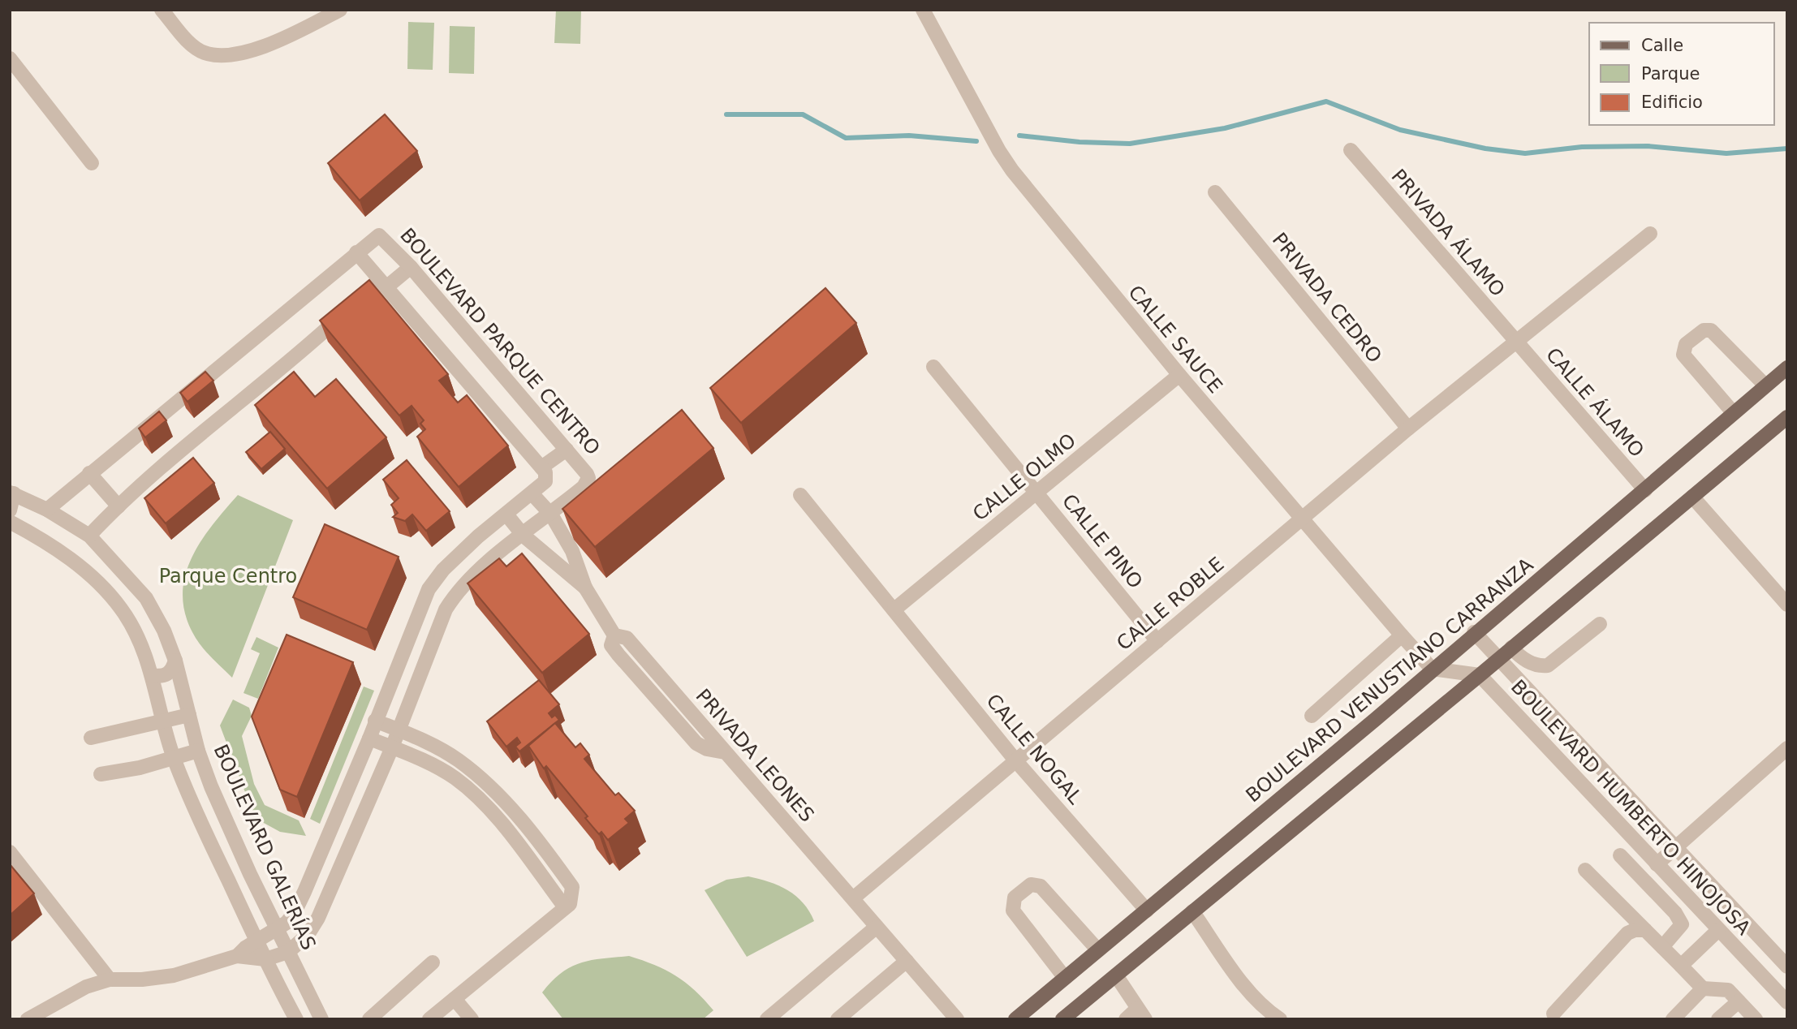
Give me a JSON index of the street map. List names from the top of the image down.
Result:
{
  "streets": {
    "main road": ["BOULEVARD VENUSTIANO CARRANZA"],
    "street": [
      "PRIVADA ÁLAMO",
      "PRIVADA CEDRO",
      "CALLE SAUCE",
      "BOULEVARD PARQUE CENTRO",
      "CALLE ÁLAMO",
      "CALLE OLMO",
      "CALLE PINO",
      "CALLE ROBLE",
      "CALLE NOGAL",
      "PRIVADA LEONES",
      "BOULEVARD HUMBERTO HINOJOSA",
      "BOULEVARD GALERÍAS"
    ]
  },
  "crossings": [
    ["PRIVADA ÁLAMO", "CALLE ÁLAMO"],
    ["PRIVADA ÁLAMO", "CALLE ROBLE"],
    ["PRIVADA CEDRO", "CALLE ROBLE"],
    ["CALLE SAUCE", "CALLE OLMO"],
    ["CALLE SAUCE", "CALLE ROBLE"],
    ["CALLE SAUCE", "BOULEVARD VENUSTIANO CARRANZA"],
    ["BOULEVARD PARQUE CENTRO", "BOULEVARD GALERÍAS"],
    ["CALLE ÁLAMO", "CALLE ROBLE"],
    ["CALLE ÁLAMO", "BOULEVARD VENUSTIANO CARRANZA"],
    ["CALLE OLMO", "CALLE PINO"],
    ["CALLE OLMO", "CALLE NOGAL"],
    ["CALLE PINO", "CALLE ROBLE"],
    ["CALLE ROBLE", "CALLE NOGAL"],
    ["CALLE ROBLE", "PRIVADA LEONES"],
    ["BOULEVARD VENUSTIANO CARRANZA", "CALLE NOGAL"],
    ["BOULEVARD VENUSTIANO CARRANZA", "BOULEVARD HUMBERTO HINOJOSA"]
  ],
  "parks": ["Parque Centro"],
  "legend": ["Calle", "Parque", "Edificio"]
}
